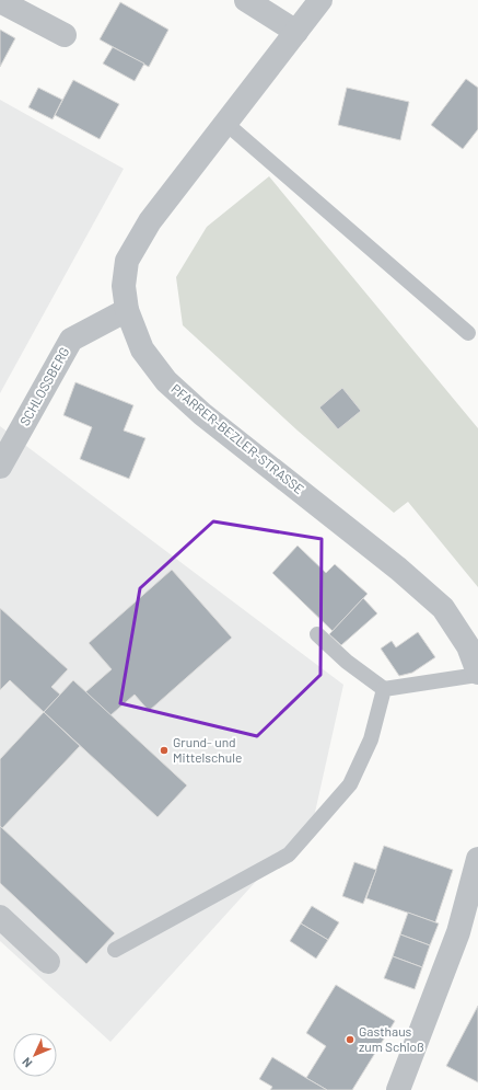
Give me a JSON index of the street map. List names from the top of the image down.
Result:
{
  "streets": {
    "street": ["SCHLOSSBERG", "PFARRER-BEZLER-STRASSE"]
  },
  "crossings": [
    ["SCHLOSSBERG", "PFARRER-BEZLER-STRASSE"]
  ],
  "places": ["Grund- und Mittelschule", "Gasthaus zum Schloß"],
  "north": "bottom left"
}
